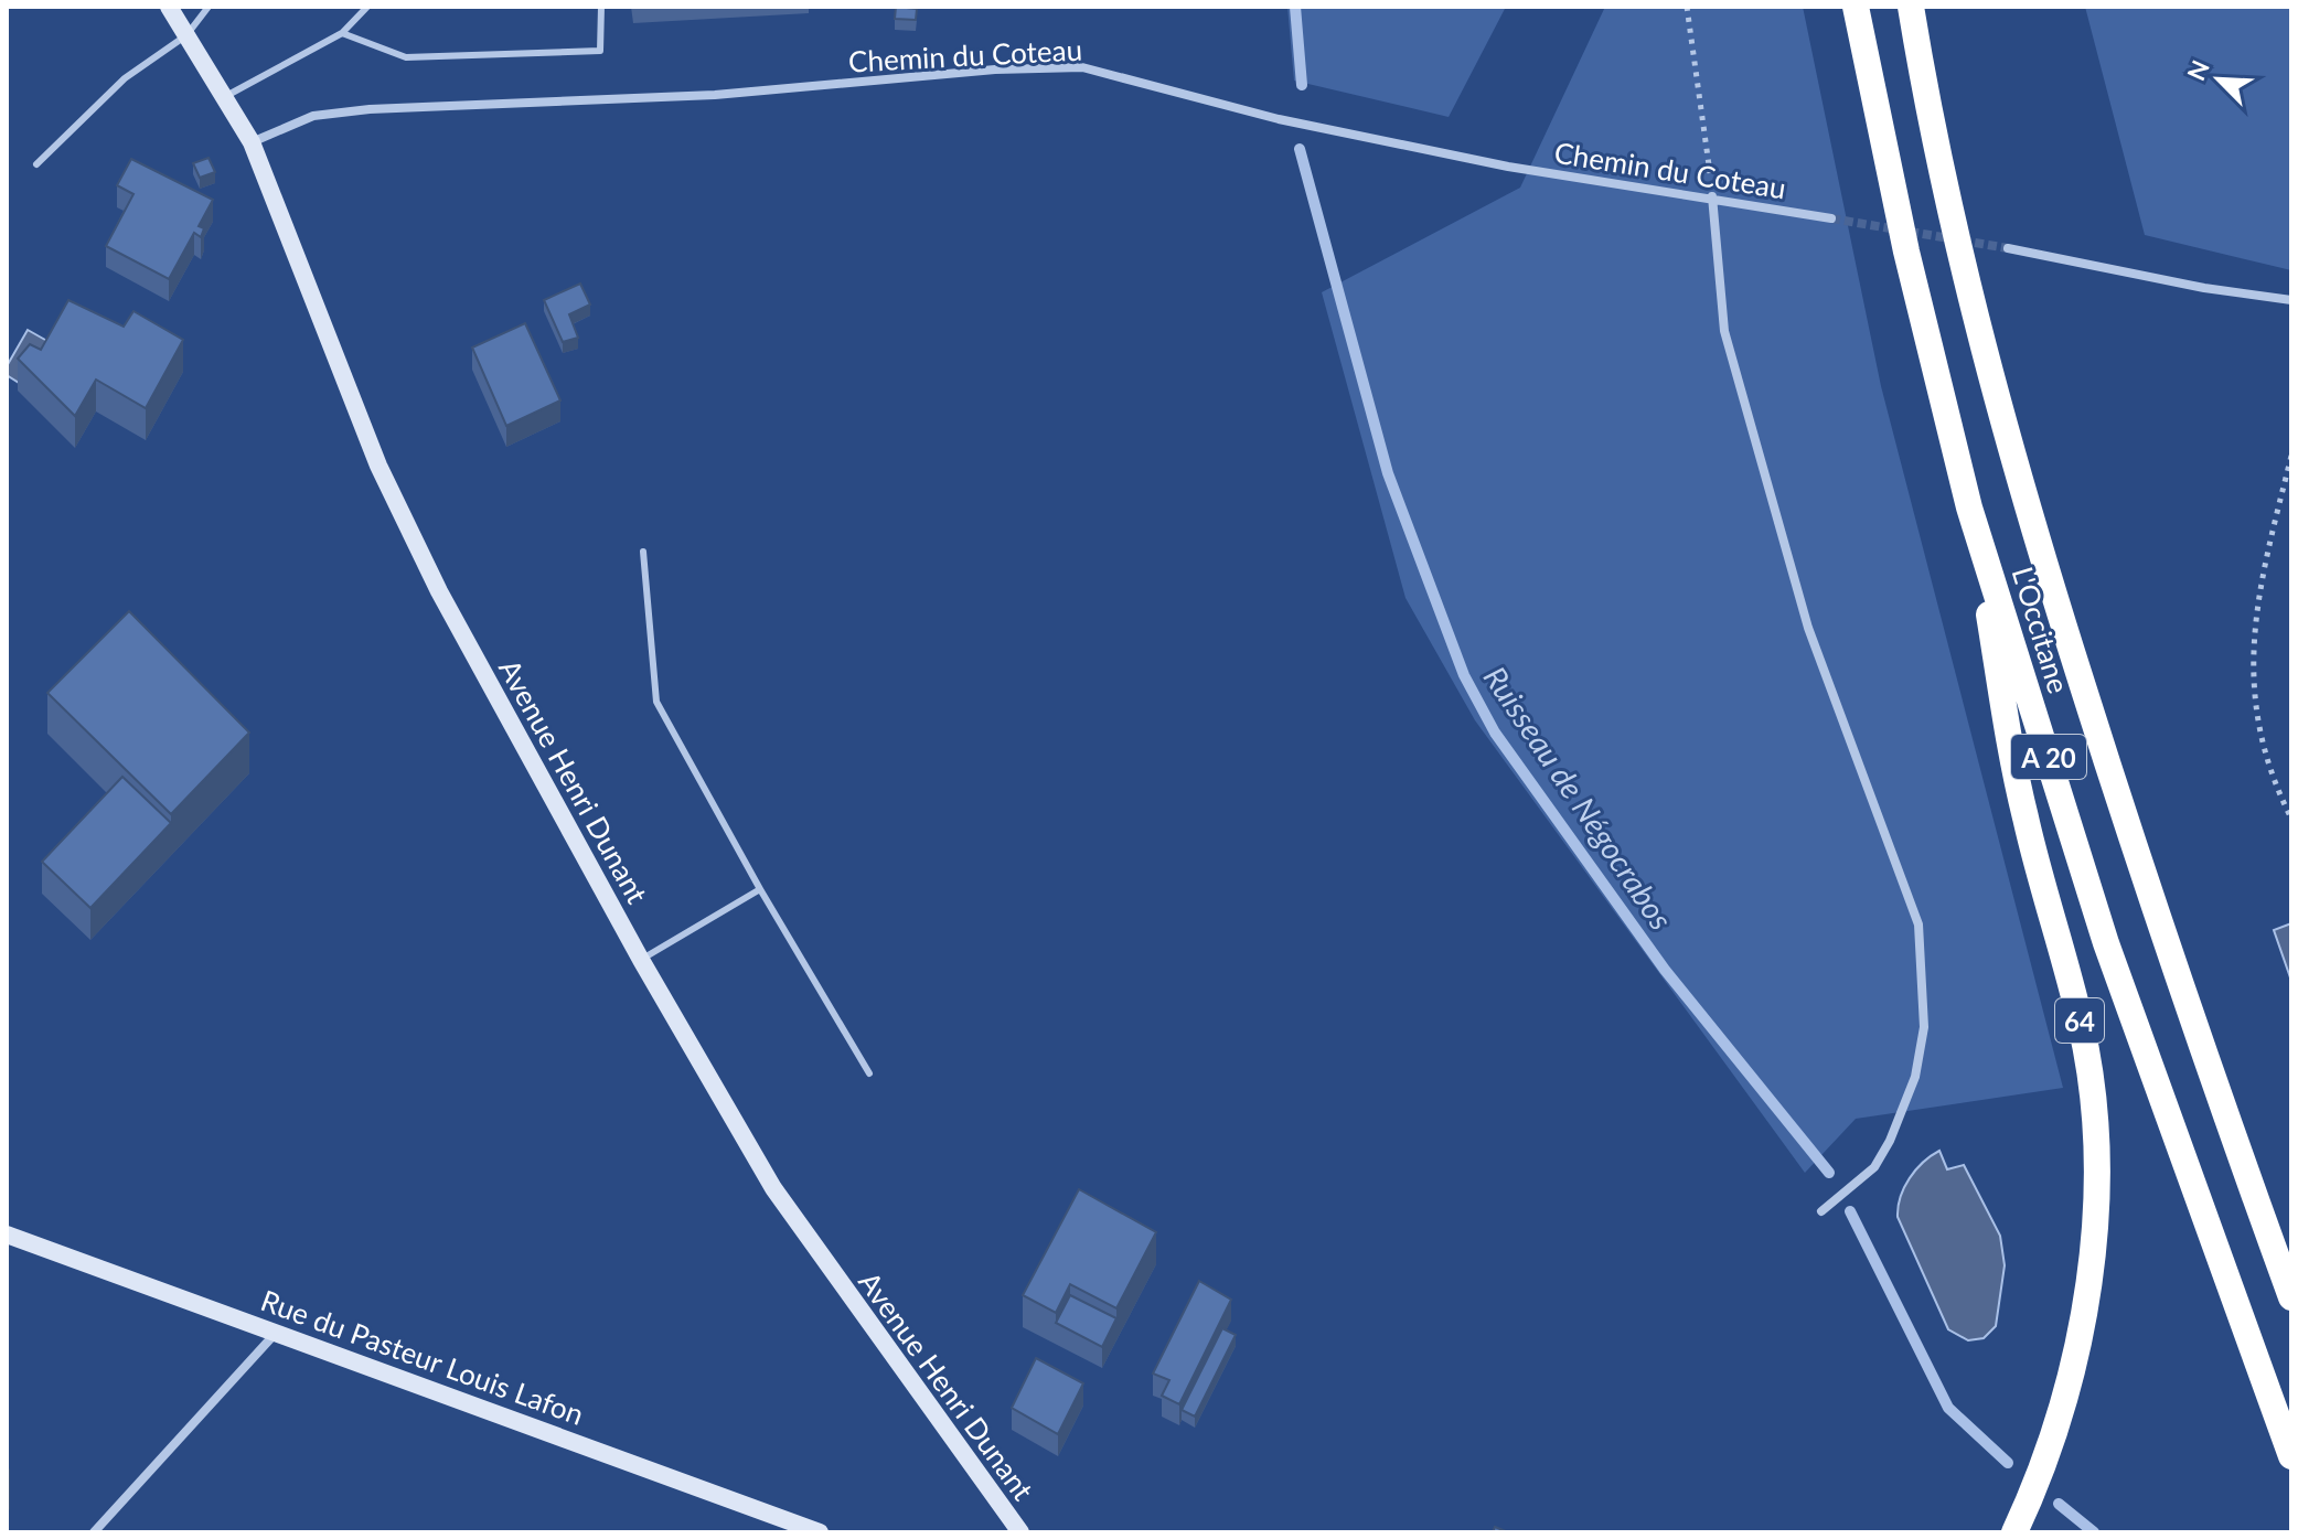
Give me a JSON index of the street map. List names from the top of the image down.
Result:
{
  "streets": {
    "highway": ["L'Occitane", "A 20", "64"],
    "main road": ["Avenue Henri Dunant", "Rue du Pasteur Louis Lafon"],
    "street": ["Chemin du Coteau"]
  },
  "crossings": [
    ["Chemin du Coteau", "Avenue Henri Dunant"],
    ["L'Occitane", "64"]
  ],
  "water": ["Ruisseau de Négocrabos"],
  "north": "top left"
}
